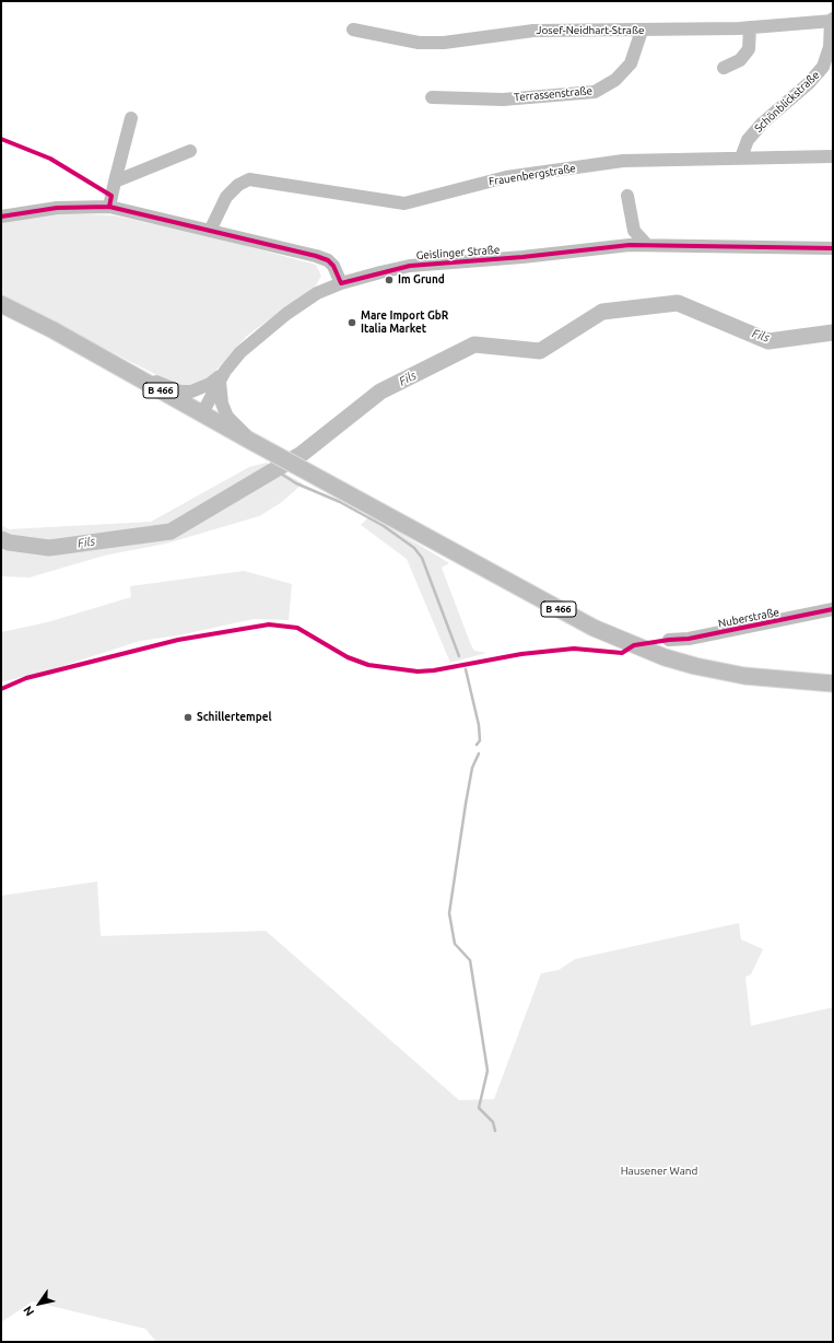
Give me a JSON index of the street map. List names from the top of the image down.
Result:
{
  "streets": {
    "main road": ["B 466"],
    "street": [
      "Josef-Neidhart-Straße",
      "Terrassenstraße",
      "Schönblickstraße",
      "Frauenbergstraße",
      "Geislinger Straße",
      "Nuberstraße"
    ]
  },
  "crossings": [
    ["Josef-Neidhart-Straße", "Terrassenstraße"],
    ["Josef-Neidhart-Straße", "Schönblickstraße"],
    ["Schönblickstraße", "Frauenbergstraße"],
    ["Geislinger Straße", "B 466"]
  ],
  "water": ["Fils"],
  "parks": ["Hausener Wand"],
  "places": ["Im Grund", "Mare Import GbR Italia Market", "Schillertempel"],
  "north": "bottom left"
}
